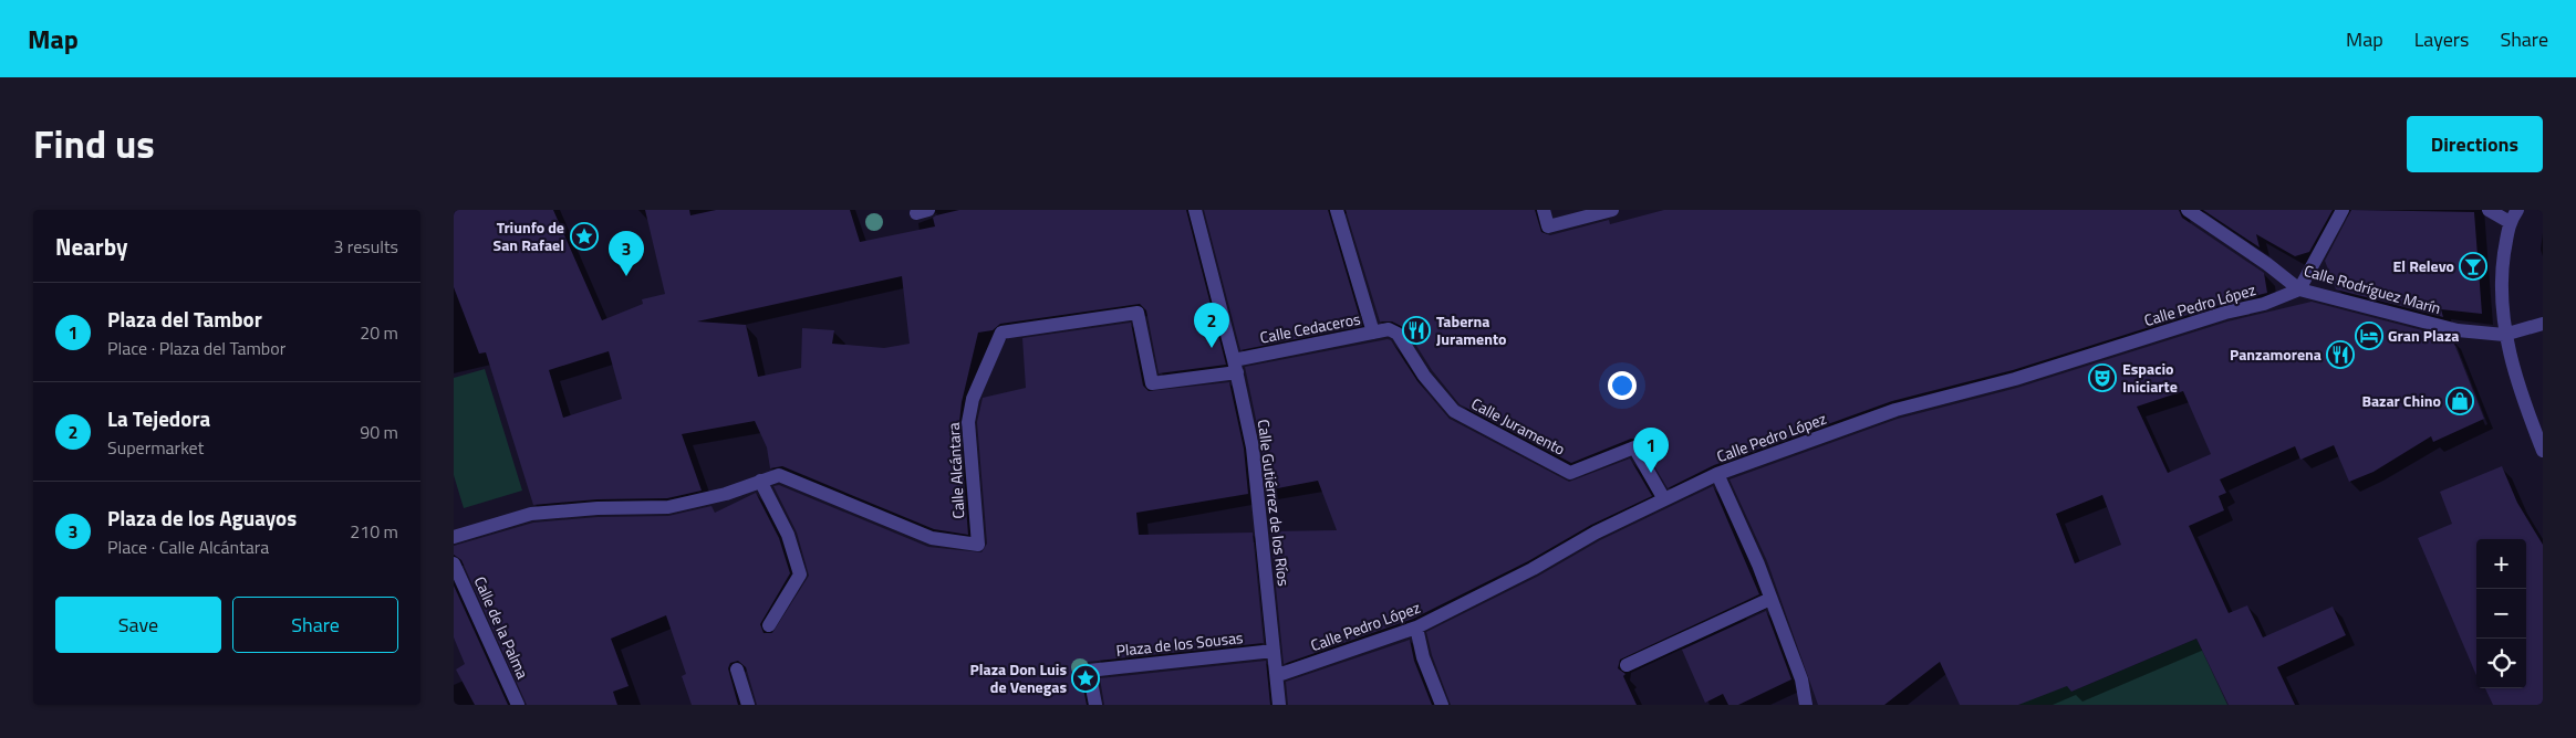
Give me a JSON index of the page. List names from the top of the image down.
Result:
{
  "streets": {
    "street": [
      "Calle Rodríguez Marín",
      "Calle Pedro López",
      "Calle Cedaceros",
      "Calle Juramento",
      "Calle Alcántara",
      "Calle Gutiérrez de los Ríos",
      "Calle de la Palma",
      "Plaza de los Sousas"
    ]
  },
  "crossings": [
    ["Calle Rodríguez Marín", "Calle Pedro López"],
    ["Calle Pedro López", "Calle Juramento"],
    ["Calle Pedro López", "Calle Gutiérrez de los Ríos"],
    ["Calle Cedaceros", "Calle Juramento"],
    ["Calle Cedaceros", "Calle Alcántara"],
    ["Calle Cedaceros", "Calle Gutiérrez de los Ríos"],
    ["Calle Alcántara", "Calle Gutiérrez de los Ríos"],
    ["Calle Gutiérrez de los Ríos", "Plaza de los Sousas"]
  ],
  "places": {
    "place": ["Triunfo de San Rafael", "Plaza Don Luis de Venegas"],
    "bar": ["El Relevo"],
    "restaurant": ["Taberna Juramento", "Panzamorena"],
    "hotel": ["Gran Plaza"],
    "theatre": ["Espacio Iniciarte"],
    "shop": ["Bazar Chino"]
  },
  "page": {
    "header": "Map",
    "nav": ["Map", "Layers", "Share"],
    "title": "Find us",
    "buttons": [
      "Directions",
      ["Save", "Share"]
    ],
    "heading": ["Nearby", "3 results"],
    "pins": ["3", "2", "1"],
    "list": [
      {
        "mark": "1",
        "name": "Plaza del Tambor",
        "note": "Place · Plaza del Tambor",
        "value": "20 m"
      },
      {
        "mark": "2",
        "name": "La Tejedora",
        "note": "Supermarket",
        "value": "90 m"
      },
      {
        "mark": "3",
        "name": "Plaza de los Aguayos",
        "note": "Place · Calle Alcántara",
        "value": "210 m"
      }
    ],
    "map_buttons": ["+", "−"]
  }
}
